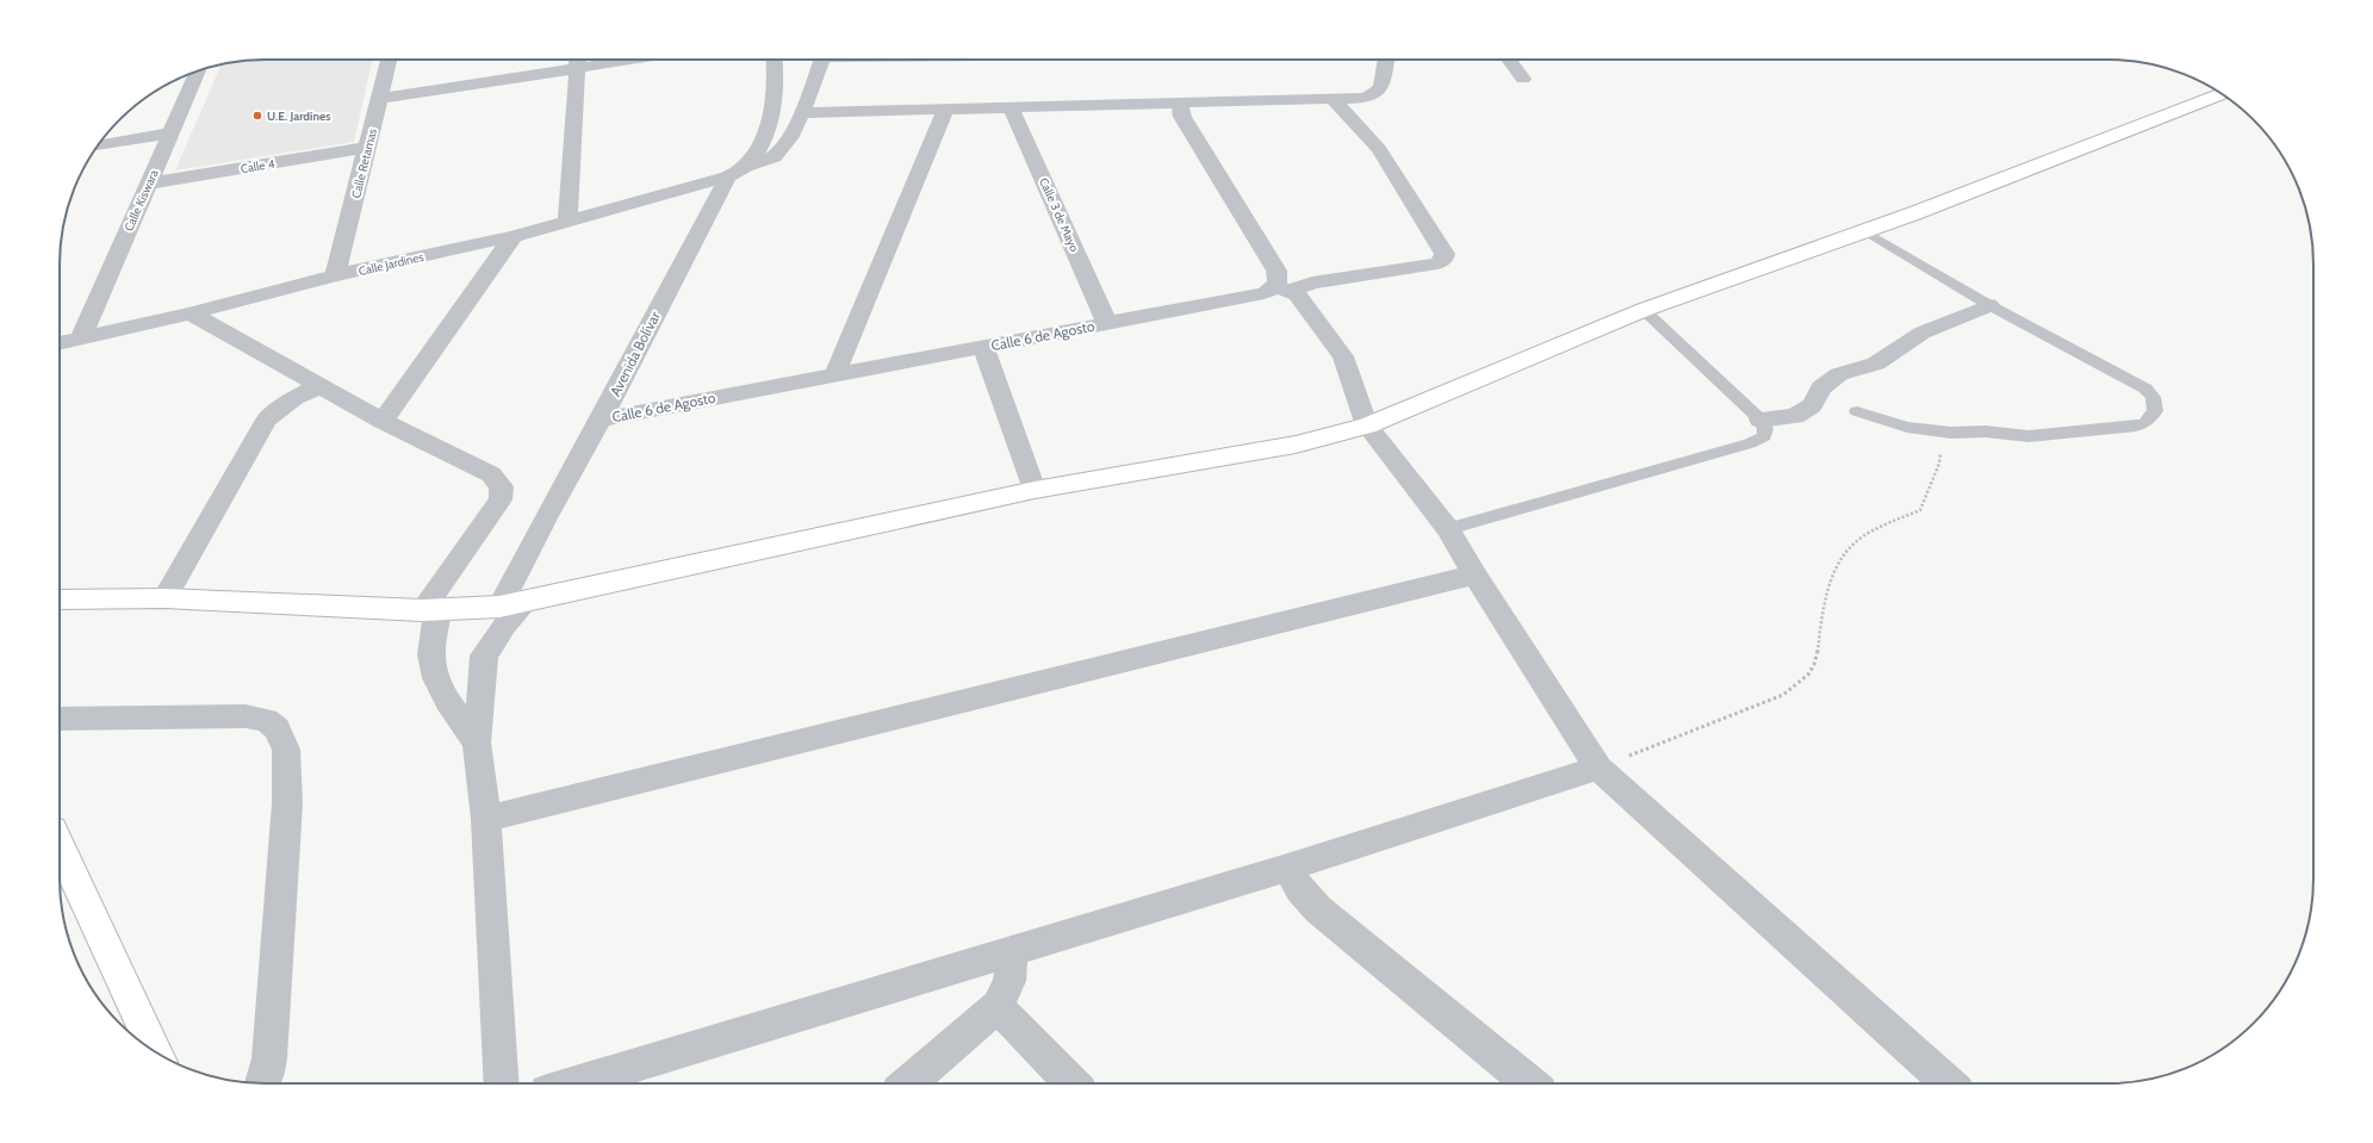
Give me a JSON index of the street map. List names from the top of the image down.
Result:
{
  "streets": {
    "street": [
      "Calle Retamas",
      "Calle 4",
      "Calle Kiswara",
      "Calle 3 de Mayo",
      "Calle Jardines",
      "Calle 6 de Agosto",
      "Avenida Bolívar"
    ]
  },
  "crossings": [
    ["Calle Retamas", "Calle 4"],
    ["Calle Retamas", "Calle Jardines"],
    ["Calle 4", "Calle Kiswara"],
    ["Calle Kiswara", "Calle Jardines"],
    ["Calle 3 de Mayo", "Calle 6 de Agosto"],
    ["Calle Jardines", "Avenida Bolívar"],
    ["Calle 6 de Agosto", "Avenida Bolívar"]
  ],
  "places": ["U.E. Jardines"]
}
